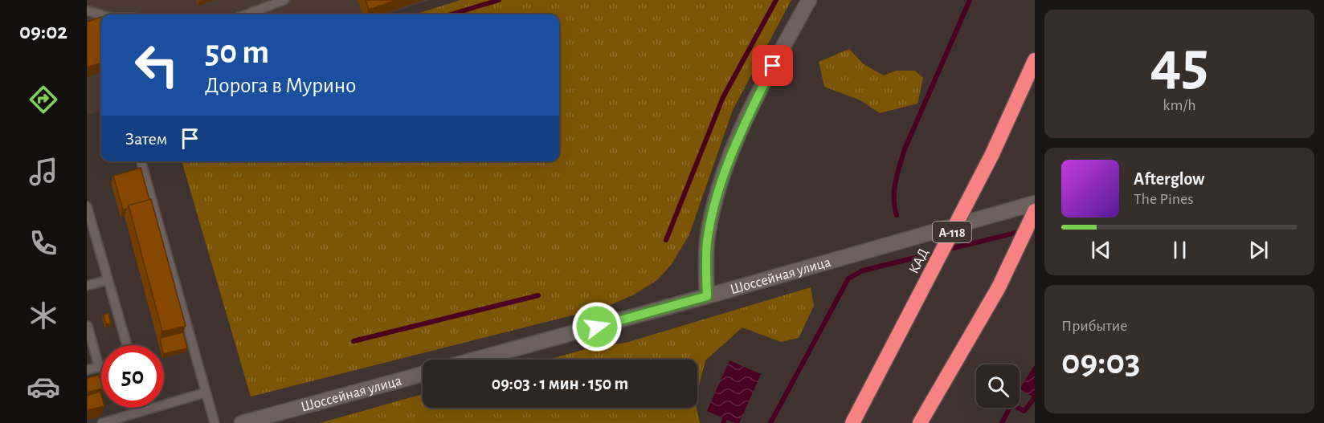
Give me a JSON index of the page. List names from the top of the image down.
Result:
{
  "streets": {
    "highway": ["А-118", "КАД"],
    "main road": ["Шоссейная улица"]
  },
  "page": {
    "tabs": "09:02",
    "tile": [
      ["45", "km/h"],
      ["Прибытие", "09:03"]
    ],
    "turn": ["50 m", "Дорога в Мурино"],
    "then": "Затем",
    "song": ["Afterglow", "The Pines"],
    "limit": "50",
    "trip": "09:03 · 1 мин · 150 m"
  }
}
